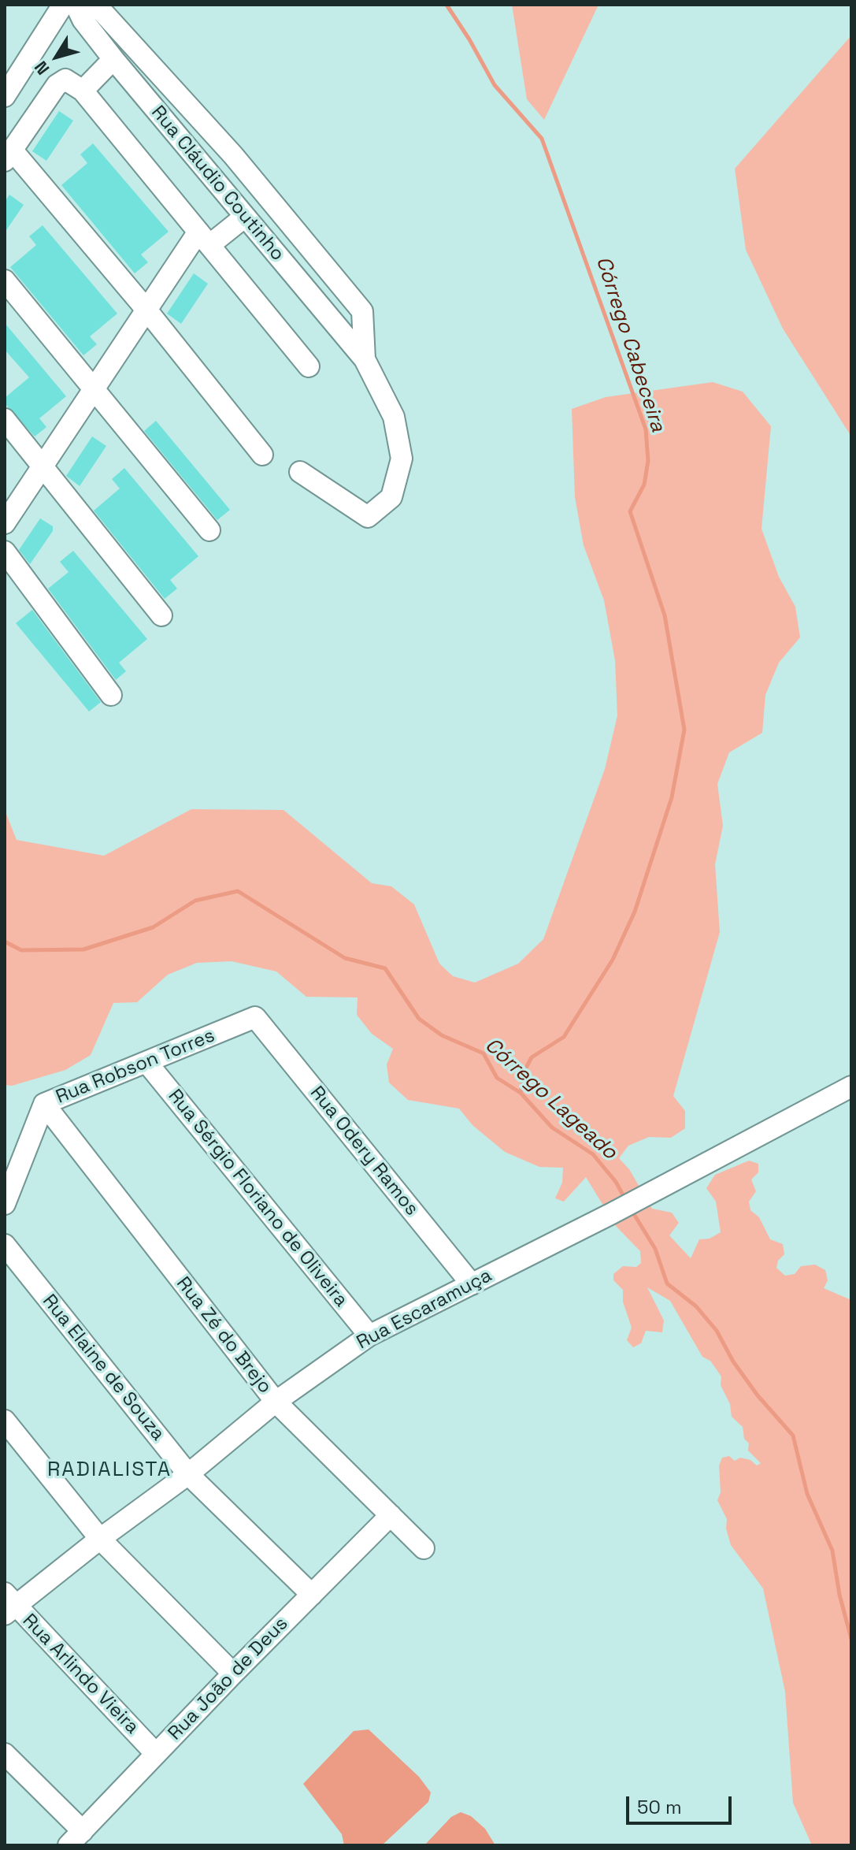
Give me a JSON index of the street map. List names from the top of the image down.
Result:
{
  "streets": {
    "street": [
      "Rua Cláudio Coutinho",
      "Rua Robson Torres",
      "Rua Odery Ramos",
      "Rua Sérgio Floriano de Oliveira",
      "Rua Escaramuça",
      "Rua Zé do Brejo",
      "Rua Elaine de Souza",
      "Rua Arlindo Vieira",
      "Rua João de Deus"
    ]
  },
  "crossings": [
    ["Rua Robson Torres", "Rua Odery Ramos"],
    ["Rua Robson Torres", "Rua Sérgio Floriano de Oliveira"],
    ["Rua Robson Torres", "Rua Zé do Brejo"],
    ["Rua Odery Ramos", "Rua Escaramuça"],
    ["Rua Sérgio Floriano de Oliveira", "Rua Escaramuça"],
    ["Rua Escaramuça", "Rua Zé do Brejo"],
    ["Rua Escaramuça", "Rua Elaine de Souza"],
    ["Rua Escaramuça", "Rua Arlindo Vieira"],
    ["Rua Zé do Brejo", "Rua João de Deus"],
    ["Rua Elaine de Souza", "Rua João de Deus"],
    ["Rua Arlindo Vieira", "Rua João de Deus"]
  ],
  "districts": ["RADIALISTA"],
  "water": ["Córrego Cabeceira", "Córrego Lageado"],
  "scale_bar": "50 m",
  "north": "bottom left"
}
